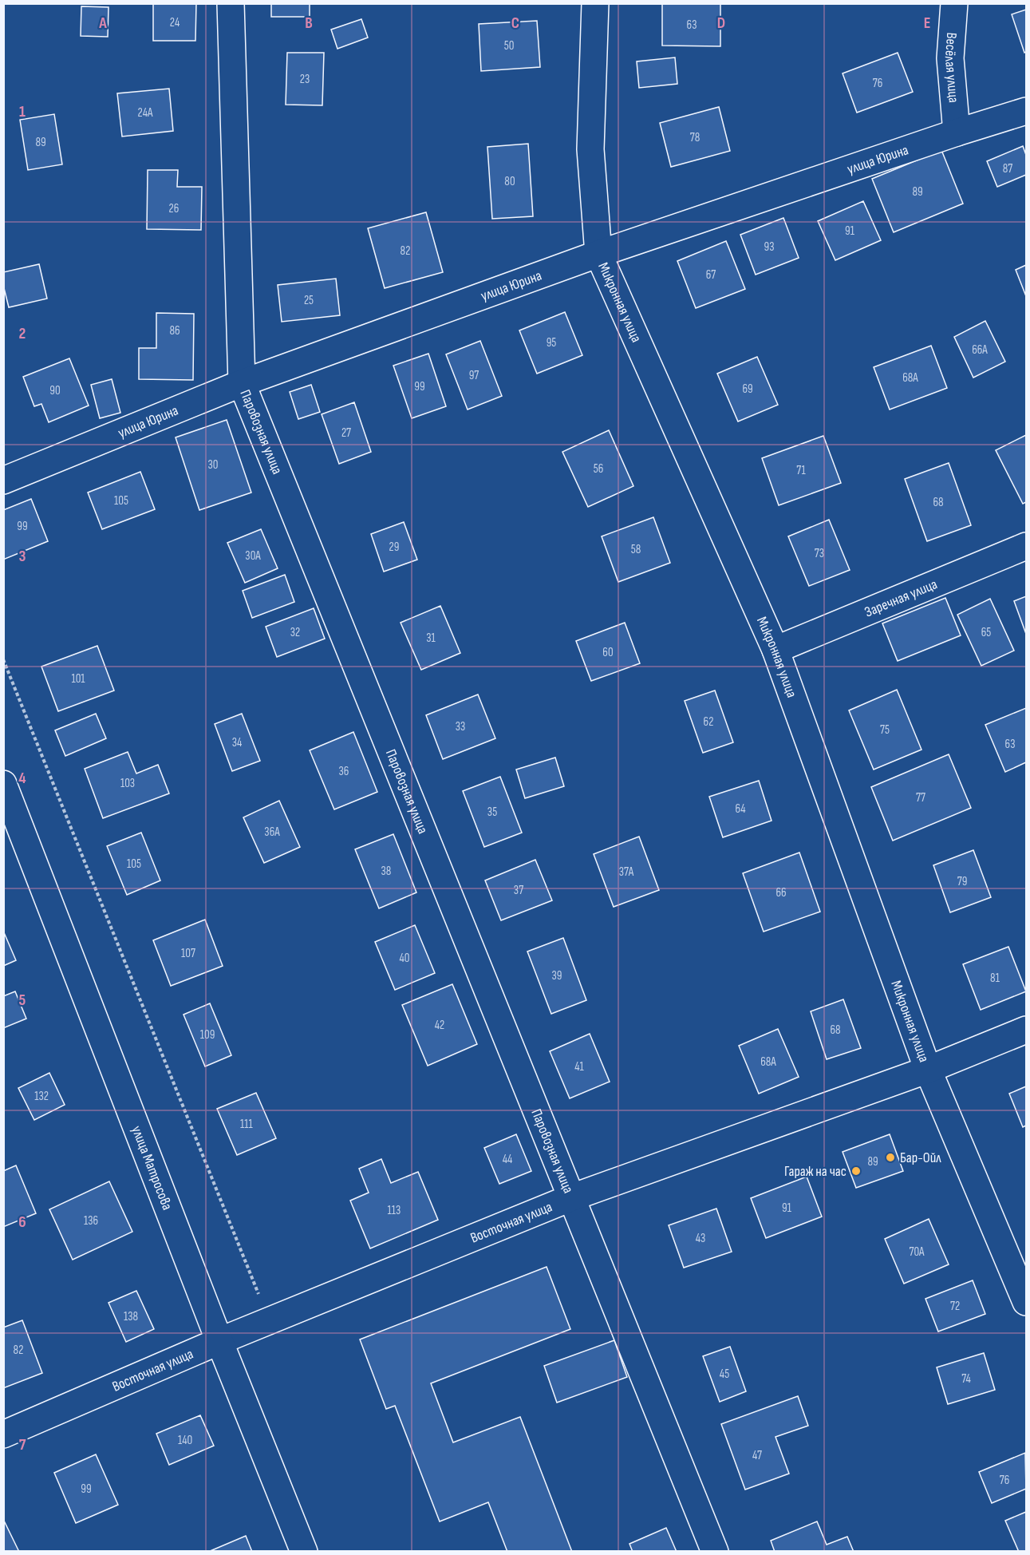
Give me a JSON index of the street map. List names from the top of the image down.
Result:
{
  "streets": {
    "street": [
      "Весёлая улица",
      "улица Юрина",
      "Микронная улица",
      "Паровозная улица",
      "Заречная улица",
      "улица Матросова",
      "Восточная улица"
    ]
  },
  "crossings": [
    ["Весёлая улица", "улица Юрина"],
    ["улица Юрина", "Микронная улица"],
    ["улица Юрина", "Паровозная улица"],
    ["Микронная улица", "Заречная улица"],
    ["Микронная улица", "Восточная улица"],
    ["Паровозная улица", "Восточная улица"],
    ["улица Матросова", "Восточная улица"]
  ],
  "places": ["Бар-Ойл", "Гараж на час"],
  "house_numbers": [
    "24",
    "63",
    "50",
    "23",
    "76",
    "24А",
    "78",
    "89",
    "87",
    "80",
    "89",
    "26",
    "91",
    "93",
    "82",
    "67",
    "25",
    "86",
    "95",
    "66А",
    "97",
    "68А",
    "99",
    "69",
    "90",
    "27",
    "30",
    "56",
    "71",
    "105",
    "68",
    "99",
    "29",
    "58",
    "73",
    "30А",
    "32",
    "65",
    "31",
    "60",
    "101",
    "62",
    "33",
    "75",
    "34",
    "63",
    "36",
    "103",
    "77",
    "64",
    "35",
    "36А",
    "105",
    "38",
    "37А",
    "79",
    "37",
    "66",
    "107",
    "40",
    "39",
    "81",
    "42",
    "68",
    "109",
    "68А",
    "41",
    "132",
    "111",
    "44",
    "89",
    "91",
    "113",
    "136",
    "43",
    "70А",
    "72",
    "138",
    "82",
    "45",
    "74",
    "140",
    "47",
    "76",
    "99"
  ],
  "grid": {
    "columns": [
      "A",
      "B",
      "C",
      "D",
      "E"
    ],
    "rows": [
      "1",
      "2",
      "3",
      "4",
      "5",
      "6",
      "7"
    ]
  }
}
